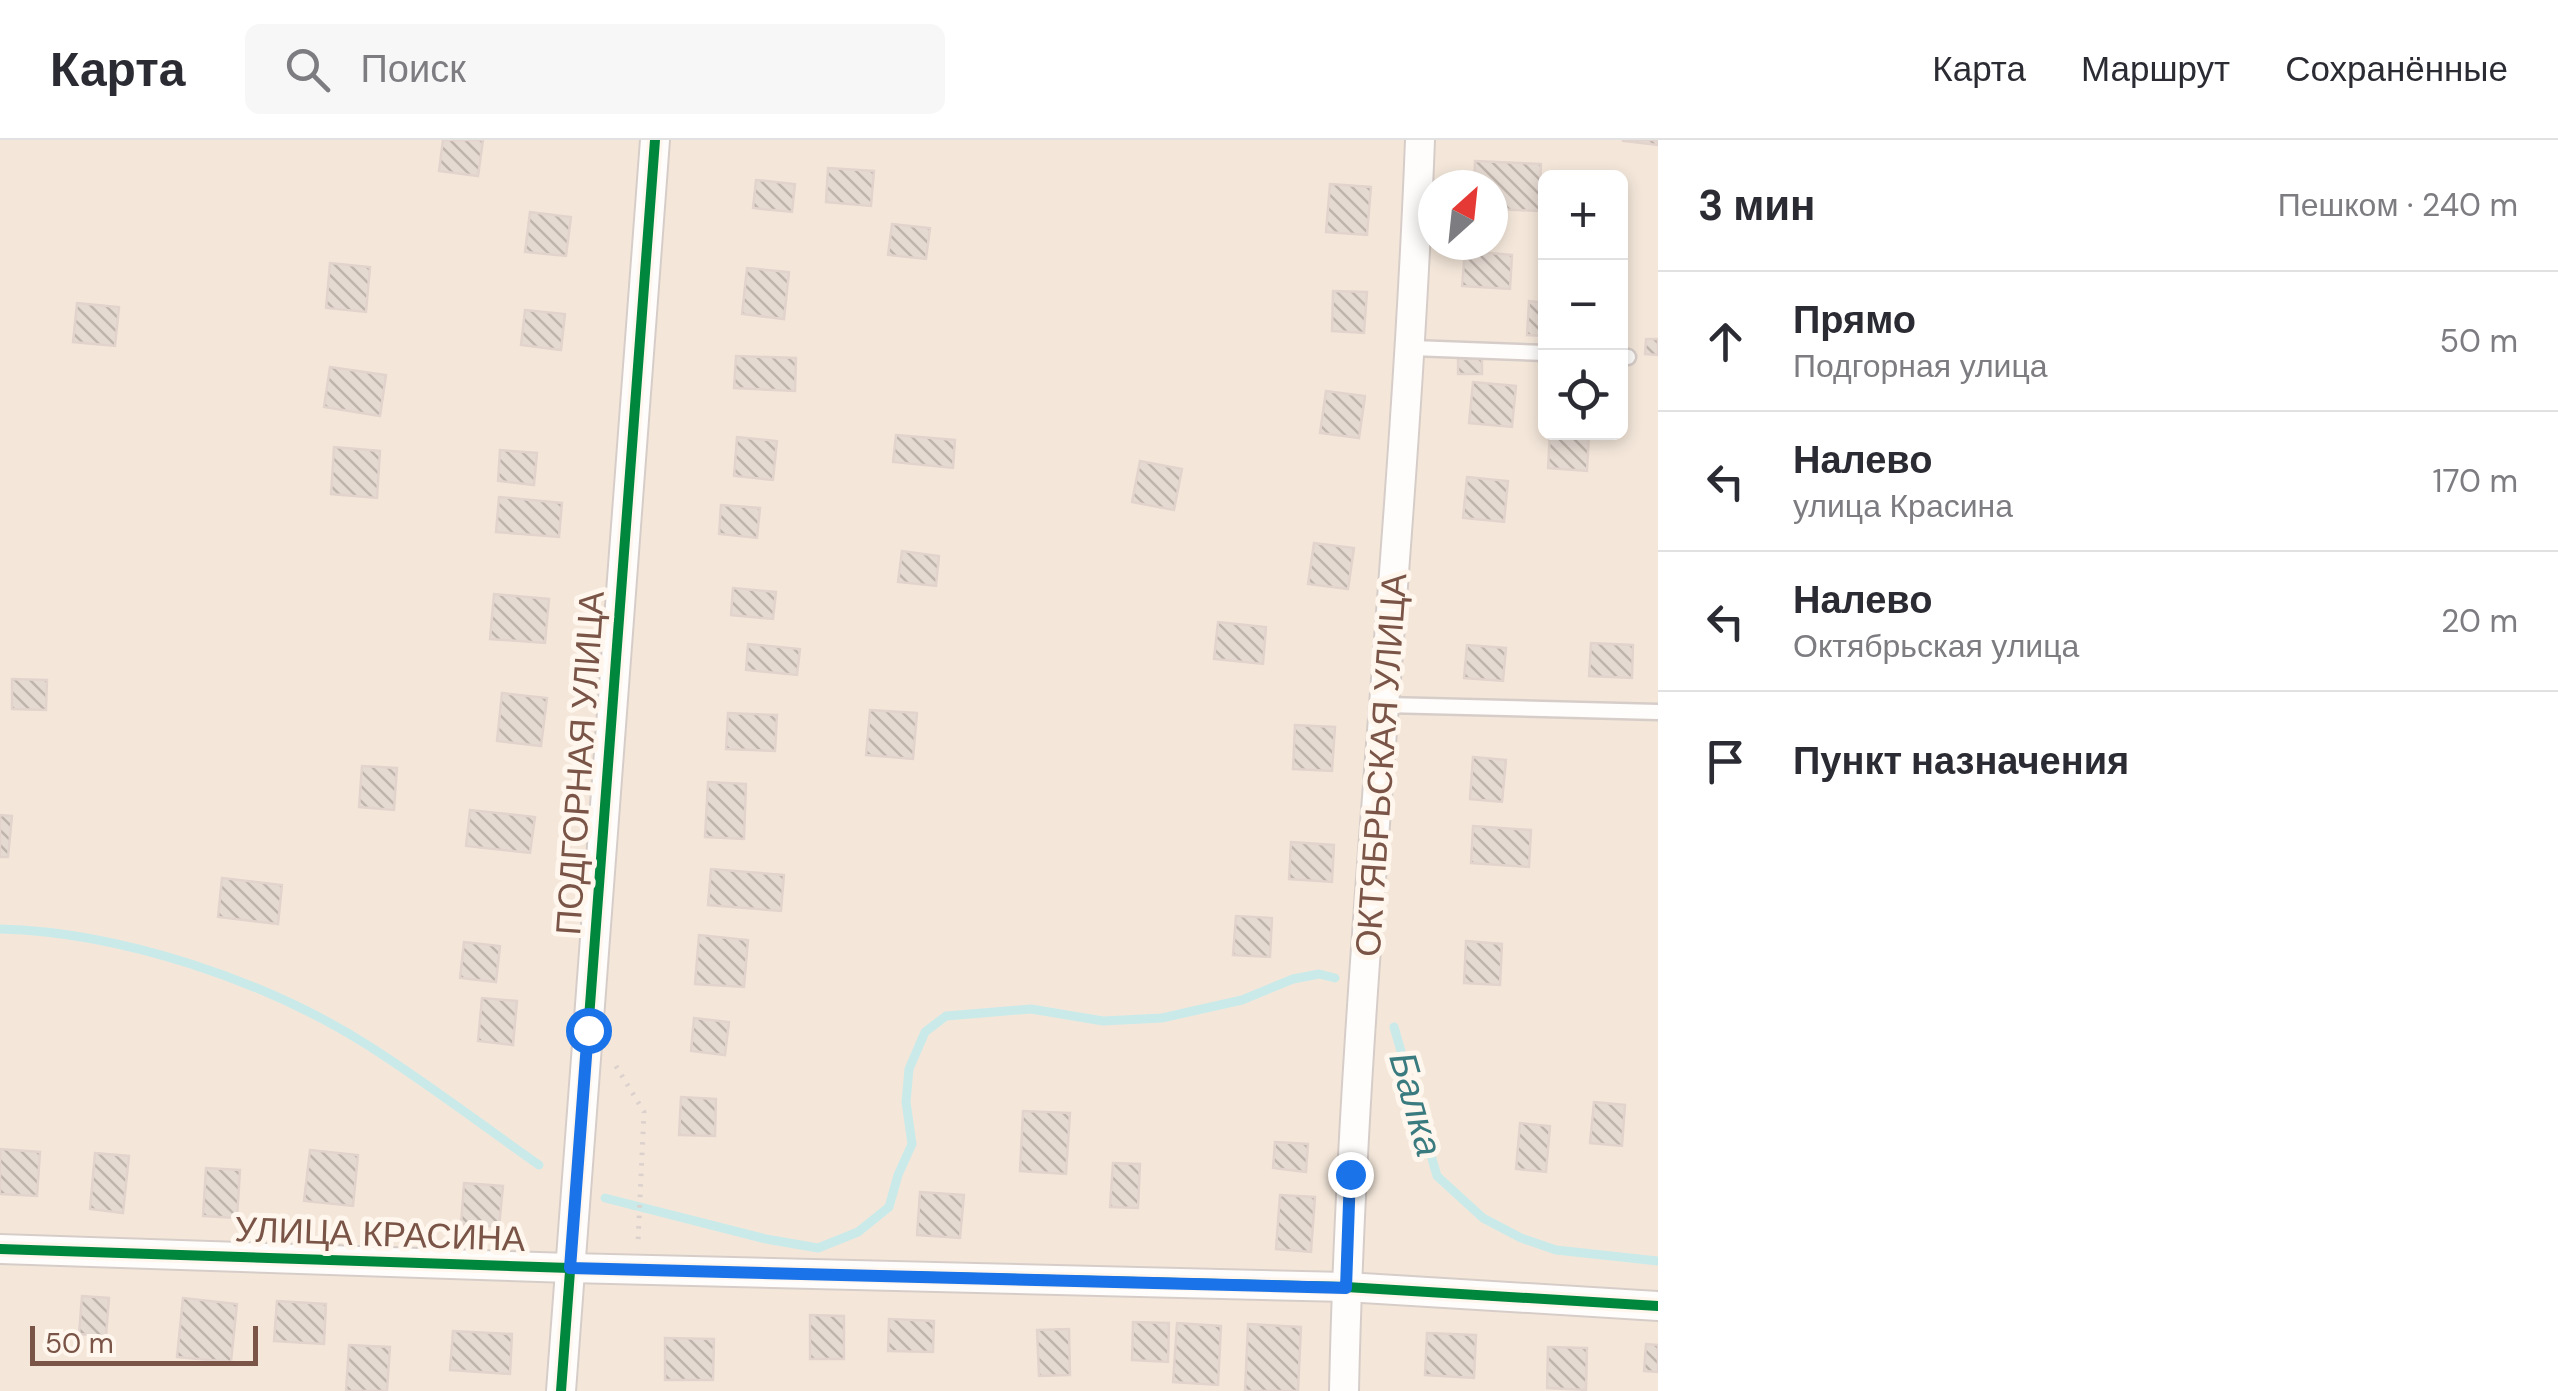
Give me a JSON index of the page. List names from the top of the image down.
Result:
{
  "streets": {
    "street": ["ПОДГОРНАЯ УЛИЦА", "ОКТЯБРЬСКАЯ УЛИЦА", "УЛИЦА КРАСИНА"]
  },
  "crossings": [
    ["ПОДГОРНАЯ УЛИЦА", "УЛИЦА КРАСИНА"],
    ["ОКТЯБРЬСКАЯ УЛИЦА", "УЛИЦА КРАСИНА"]
  ],
  "water": ["Балка"],
  "scale_bar": "50 m",
  "north": "top right",
  "page": {
    "header": "Карта",
    "search": "Поиск",
    "nav": ["Карта", "Маршрут", "Сохранённые"],
    "heading": ["3 мин", "Пешком · 240 m"],
    "map_buttons": ["+", "−"],
    "list": [
      ["Прямо", "Подгорная улица", "50 m"],
      ["Налево", "улица Красина", "170 m"],
      ["Налево", "Октябрьская улица", "20 m"],
      "Пункт назначения"
    ],
    "scale": "50 m"
  }
}
